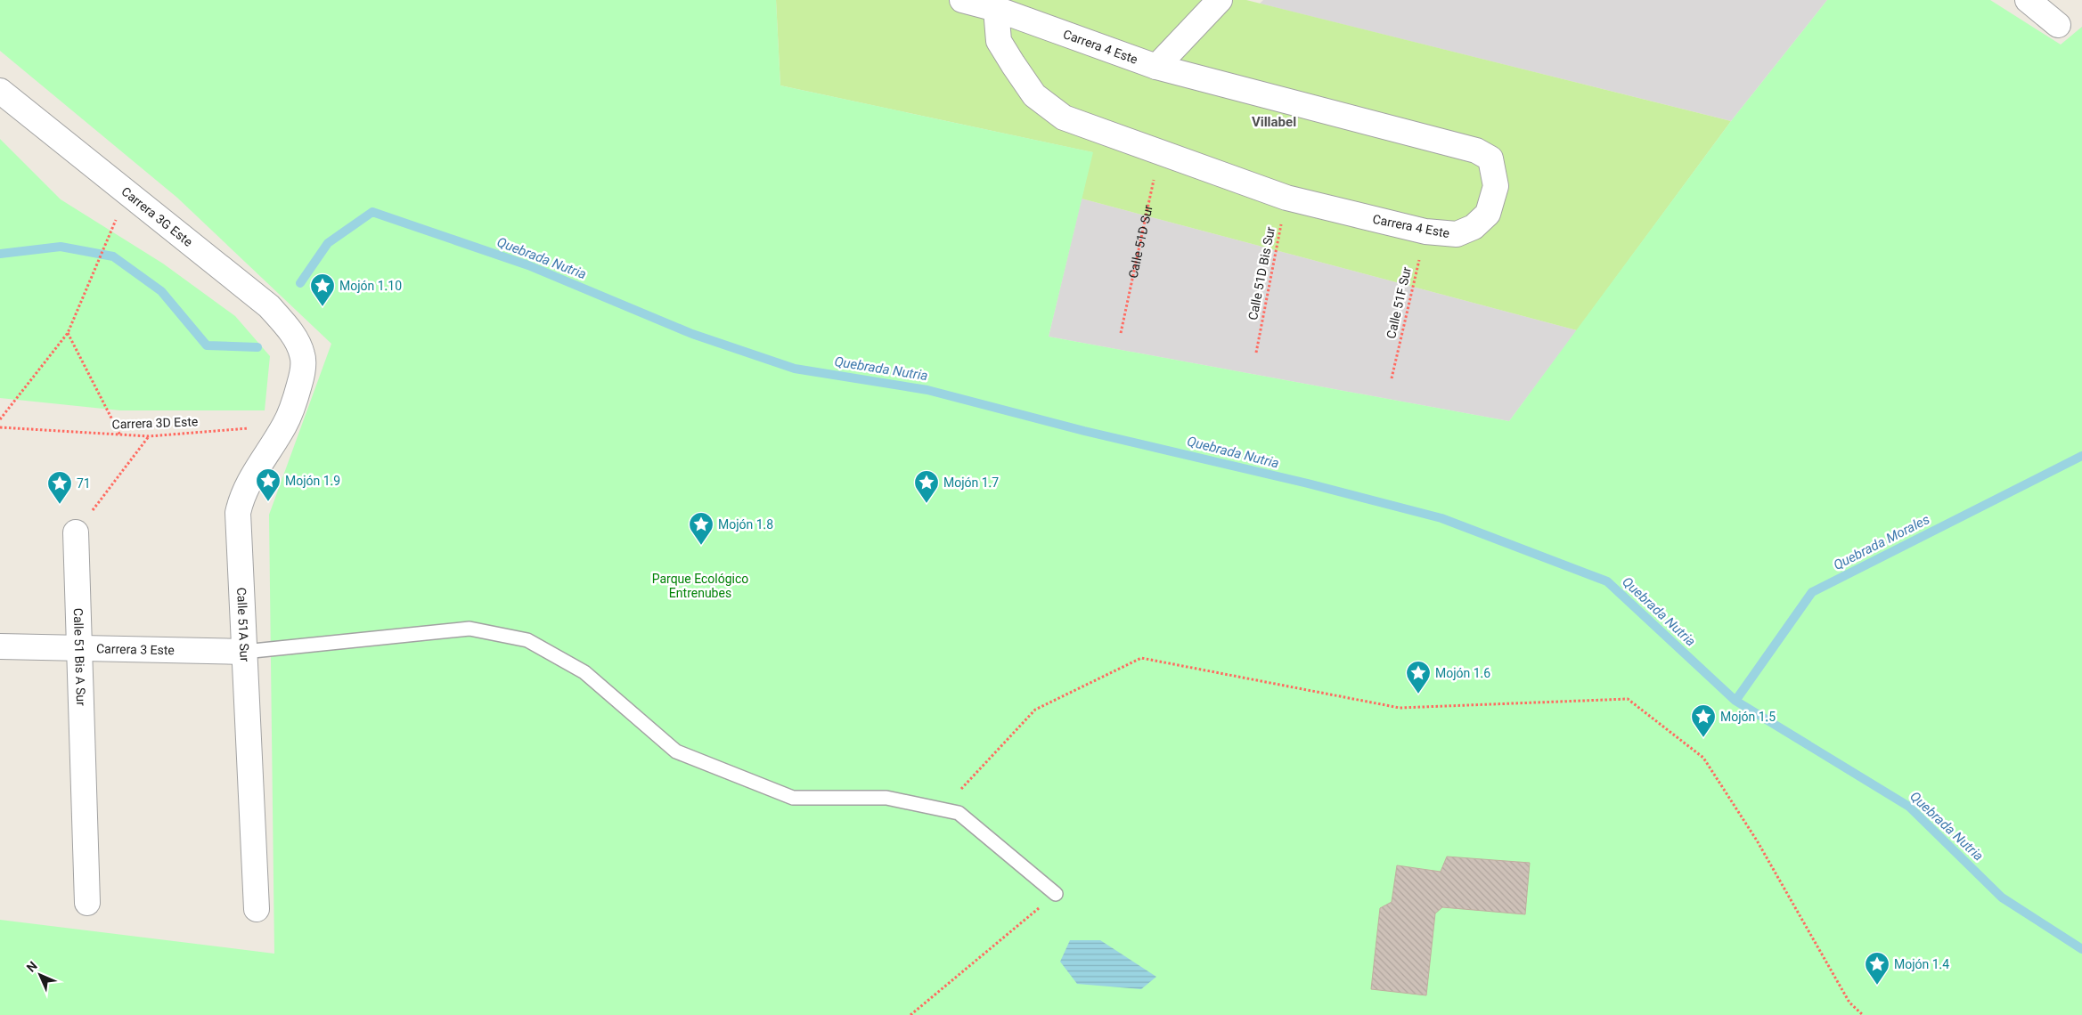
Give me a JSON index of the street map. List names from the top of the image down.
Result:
{
  "streets": {
    "street": [
      "Carrera 4 Este",
      "Carrera 3G Este",
      "Calle 51A Sur",
      "Carrera 3 Este",
      "Calle 51 Bis A Sur"
    ],
    "path": [
      "Calle 51D Sur",
      "Calle 51D Bis Sur",
      "Calle 51F Sur",
      "Carrera 3D Este"
    ]
  },
  "crossings": [
    ["Carrera 4 Este", "Calle 51D Sur"],
    ["Carrera 4 Este", "Calle 51D Bis Sur"],
    ["Carrera 4 Este", "Calle 51F Sur"],
    ["Carrera 3G Este", "Calle 51A Sur"],
    ["Carrera 3D Este", "Calle 51A Sur"],
    ["Calle 51A Sur", "Carrera 3 Este"],
    ["Carrera 3 Este", "Calle 51 Bis A Sur"]
  ],
  "districts": ["Villabel"],
  "water": ["Quebrada Nutria", "Quebrada Morales"],
  "parks": ["Parque Ecológico Entrenubes"],
  "places": {
    "place": [
      "Mojón 1.10",
      "Mojón 1.9",
      "Mojón 1.7",
      "71",
      "Mojón 1.8",
      "Mojón 1.6",
      "Mojón 1.5",
      "Mojón 1.4"
    ]
  },
  "north": "top left"
}
